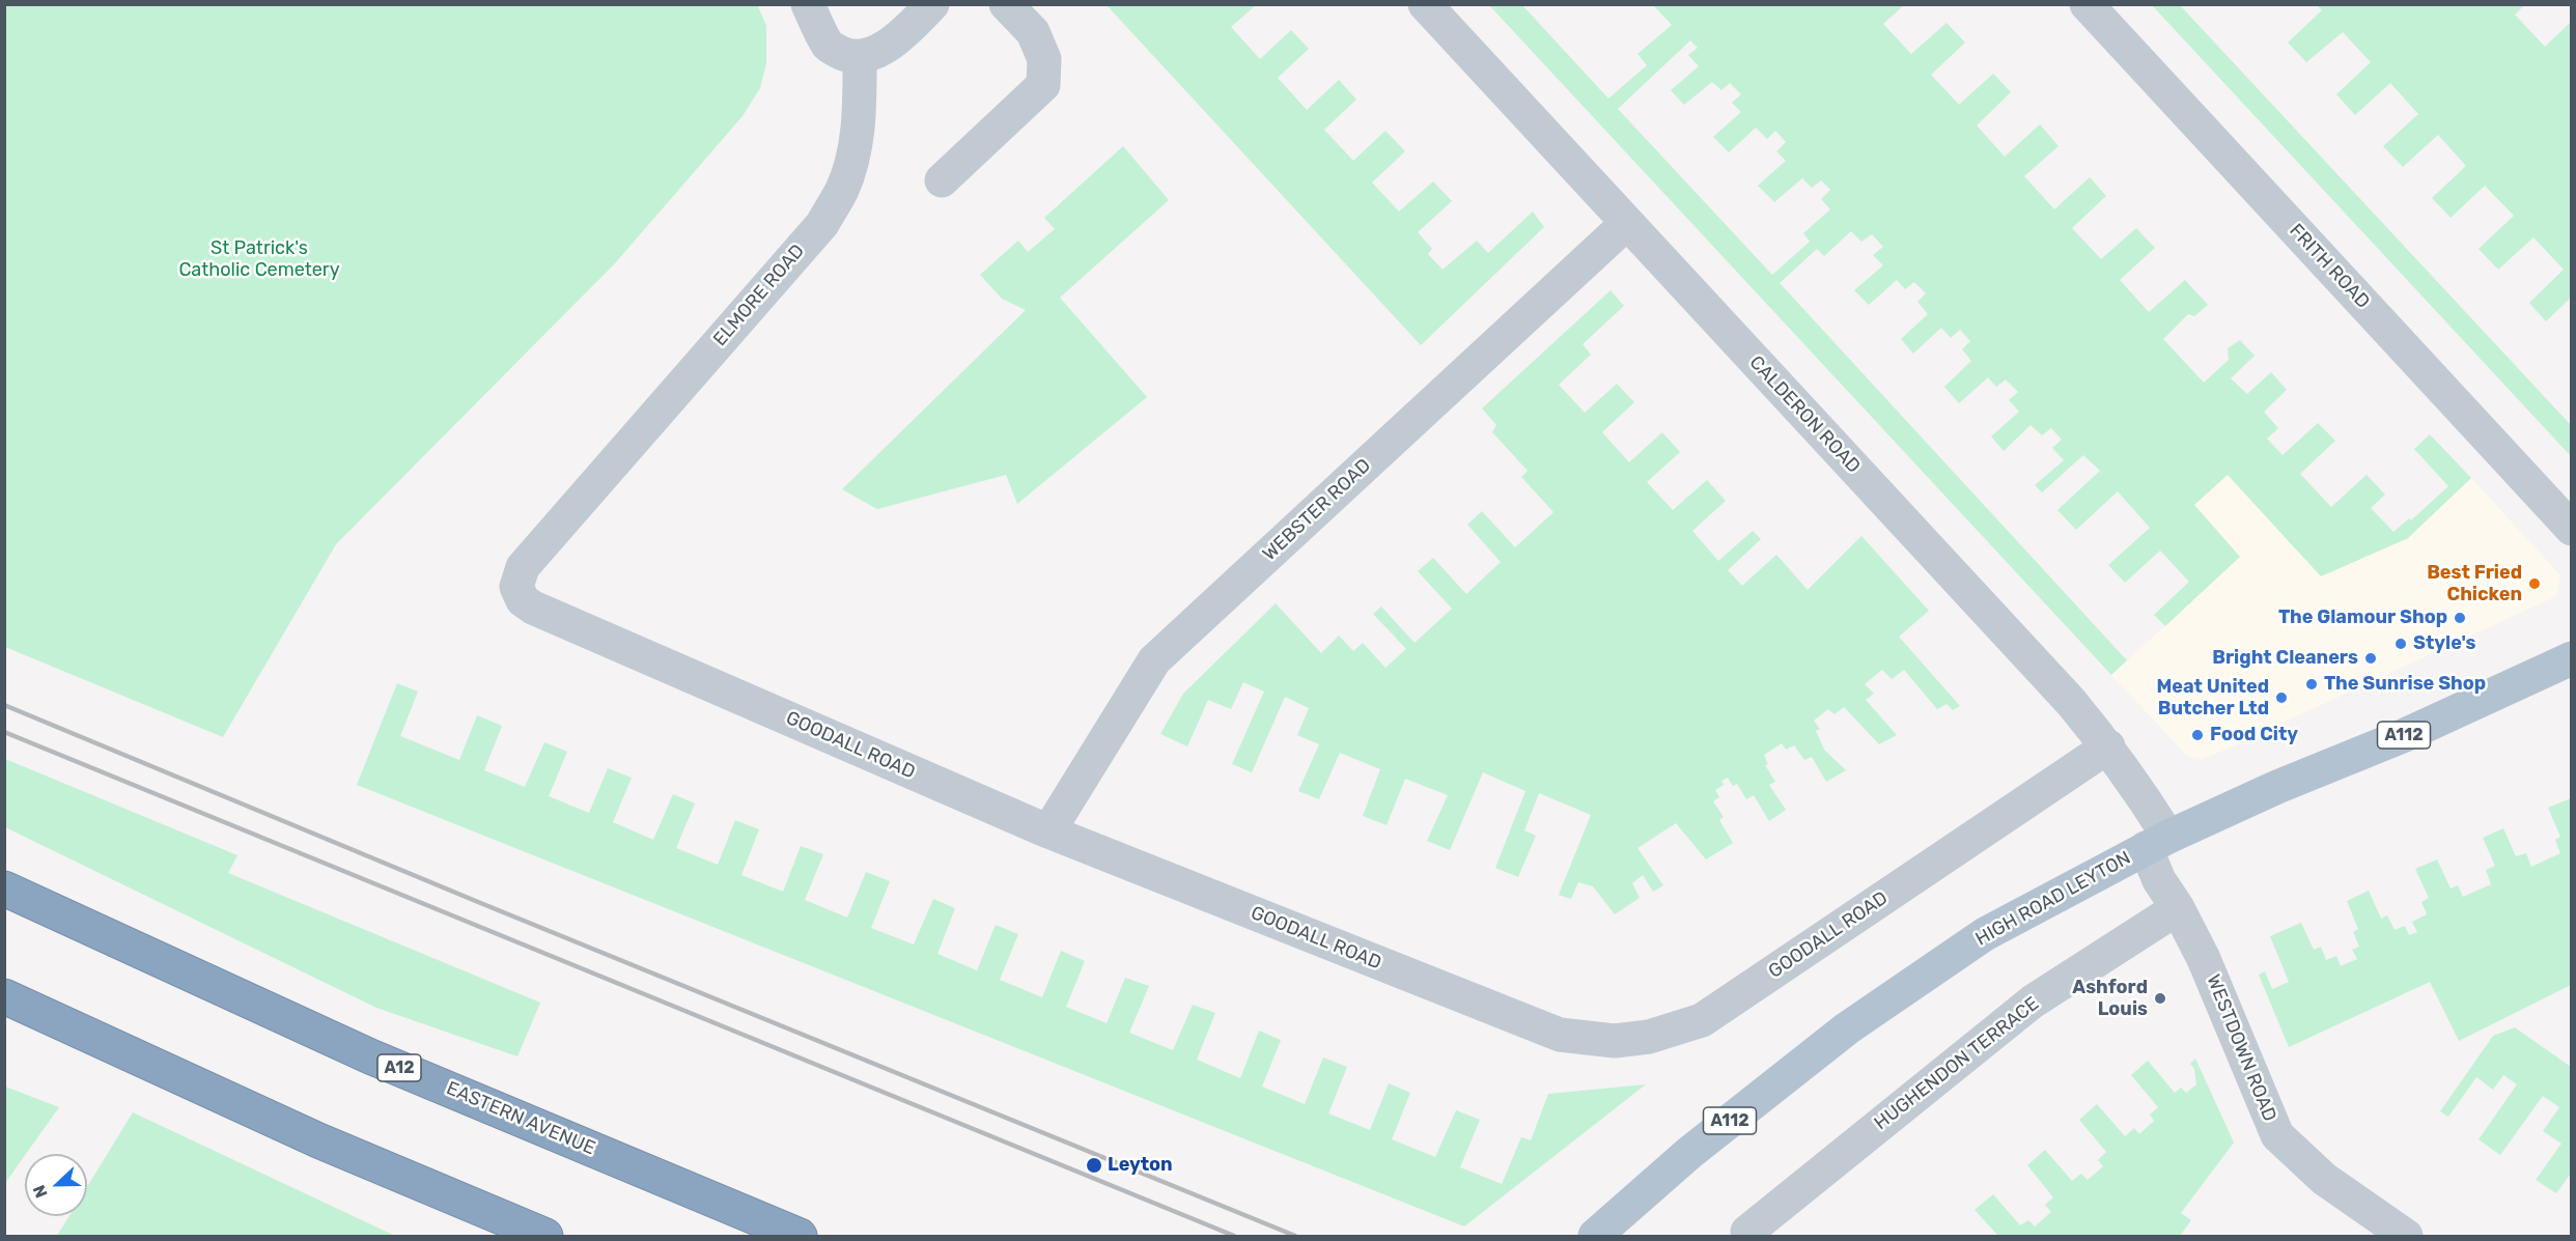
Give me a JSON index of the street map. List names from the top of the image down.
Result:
{
  "streets": {
    "highway": ["A12", "EASTERN AVENUE"],
    "main road": ["A112", "HIGH ROAD LEYTON"],
    "street": [
      "FRITH ROAD",
      "ELMORE ROAD",
      "CALDERON ROAD",
      "WEBSTER ROAD",
      "GOODALL ROAD",
      "WESTDOWN ROAD",
      "HUGHENDON TERRACE"
    ]
  },
  "crossings": [
    ["ELMORE ROAD", "GOODALL ROAD"],
    ["CALDERON ROAD", "WEBSTER ROAD"],
    ["CALDERON ROAD", "GOODALL ROAD"],
    ["CALDERON ROAD", "HIGH ROAD LEYTON"],
    ["CALDERON ROAD", "WESTDOWN ROAD"],
    ["WEBSTER ROAD", "GOODALL ROAD"],
    ["HIGH ROAD LEYTON", "WESTDOWN ROAD"],
    ["WESTDOWN ROAD", "HUGHENDON TERRACE"]
  ],
  "parks": ["St Patrick's Catholic Cemetery"],
  "places": [
    "Best Fried Chicken",
    "The Glamour Shop",
    "Style's",
    "Bright Cleaners",
    "The Sunrise Shop",
    "Meat United Butcher Ltd",
    "Food City",
    "Ashford Louis",
    "Leyton"
  ],
  "north": "left"
}
